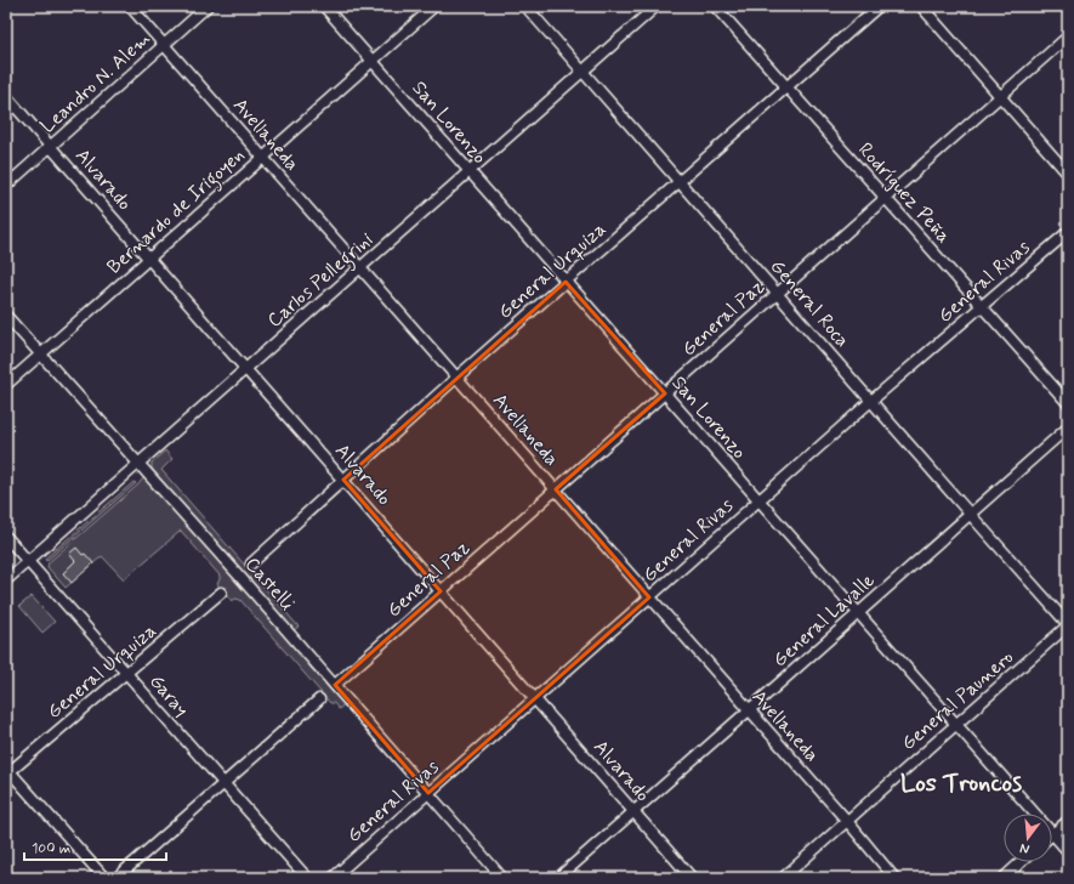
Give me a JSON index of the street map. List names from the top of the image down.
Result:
{
  "streets": {
    "street": [
      "Leandro N. Alem",
      "San Lorenzo",
      "Avellaneda",
      "Alvarado",
      "Rodríguez Peña",
      "Bernardo de Irigoyen",
      "General Urquiza",
      "Carlos Pellegrini",
      "General Rivas",
      "General Roca",
      "General Paz",
      "Castelli",
      "General Lavalle",
      "Garay",
      "General Paunero"
    ]
  },
  "crossings": [
    ["Leandro N. Alem", "Avellaneda"],
    ["Leandro N. Alem", "Alvarado"],
    ["San Lorenzo", "Bernardo de Irigoyen"],
    ["San Lorenzo", "General Urquiza"],
    ["San Lorenzo", "Carlos Pellegrini"],
    ["San Lorenzo", "General Rivas"],
    ["San Lorenzo", "General Paz"],
    ["San Lorenzo", "General Lavalle"],
    ["San Lorenzo", "General Paunero"],
    ["Avellaneda", "Bernardo de Irigoyen"],
    ["Avellaneda", "General Urquiza"],
    ["Avellaneda", "Carlos Pellegrini"],
    ["Avellaneda", "General Rivas"],
    ["Avellaneda", "General Paz"],
    ["Avellaneda", "General Lavalle"],
    ["Avellaneda", "General Paunero"],
    ["Alvarado", "Bernardo de Irigoyen"],
    ["Alvarado", "General Urquiza"],
    ["Alvarado", "Carlos Pellegrini"],
    ["Alvarado", "General Rivas"],
    ["Alvarado", "General Paz"],
    ["Alvarado", "General Lavalle"],
    ["Rodríguez Peña", "General Urquiza"],
    ["Rodríguez Peña", "General Rivas"],
    ["Rodríguez Peña", "General Paz"],
    ["Bernardo de Irigoyen", "Castelli"],
    ["General Urquiza", "General Roca"],
    ["General Urquiza", "Garay"],
    ["Carlos Pellegrini", "General Roca"],
    ["Carlos Pellegrini", "Castelli"],
    ["Carlos Pellegrini", "Garay"],
    ["General Rivas", "General Roca"],
    ["General Rivas", "Castelli"],
    ["General Roca", "General Paz"],
    ["General Roca", "General Lavalle"],
    ["General Roca", "General Paunero"],
    ["General Paz", "Castelli"]
  ],
  "districts": ["Los Troncos"],
  "scale_bar": "100 m",
  "north": "bottom"
}
